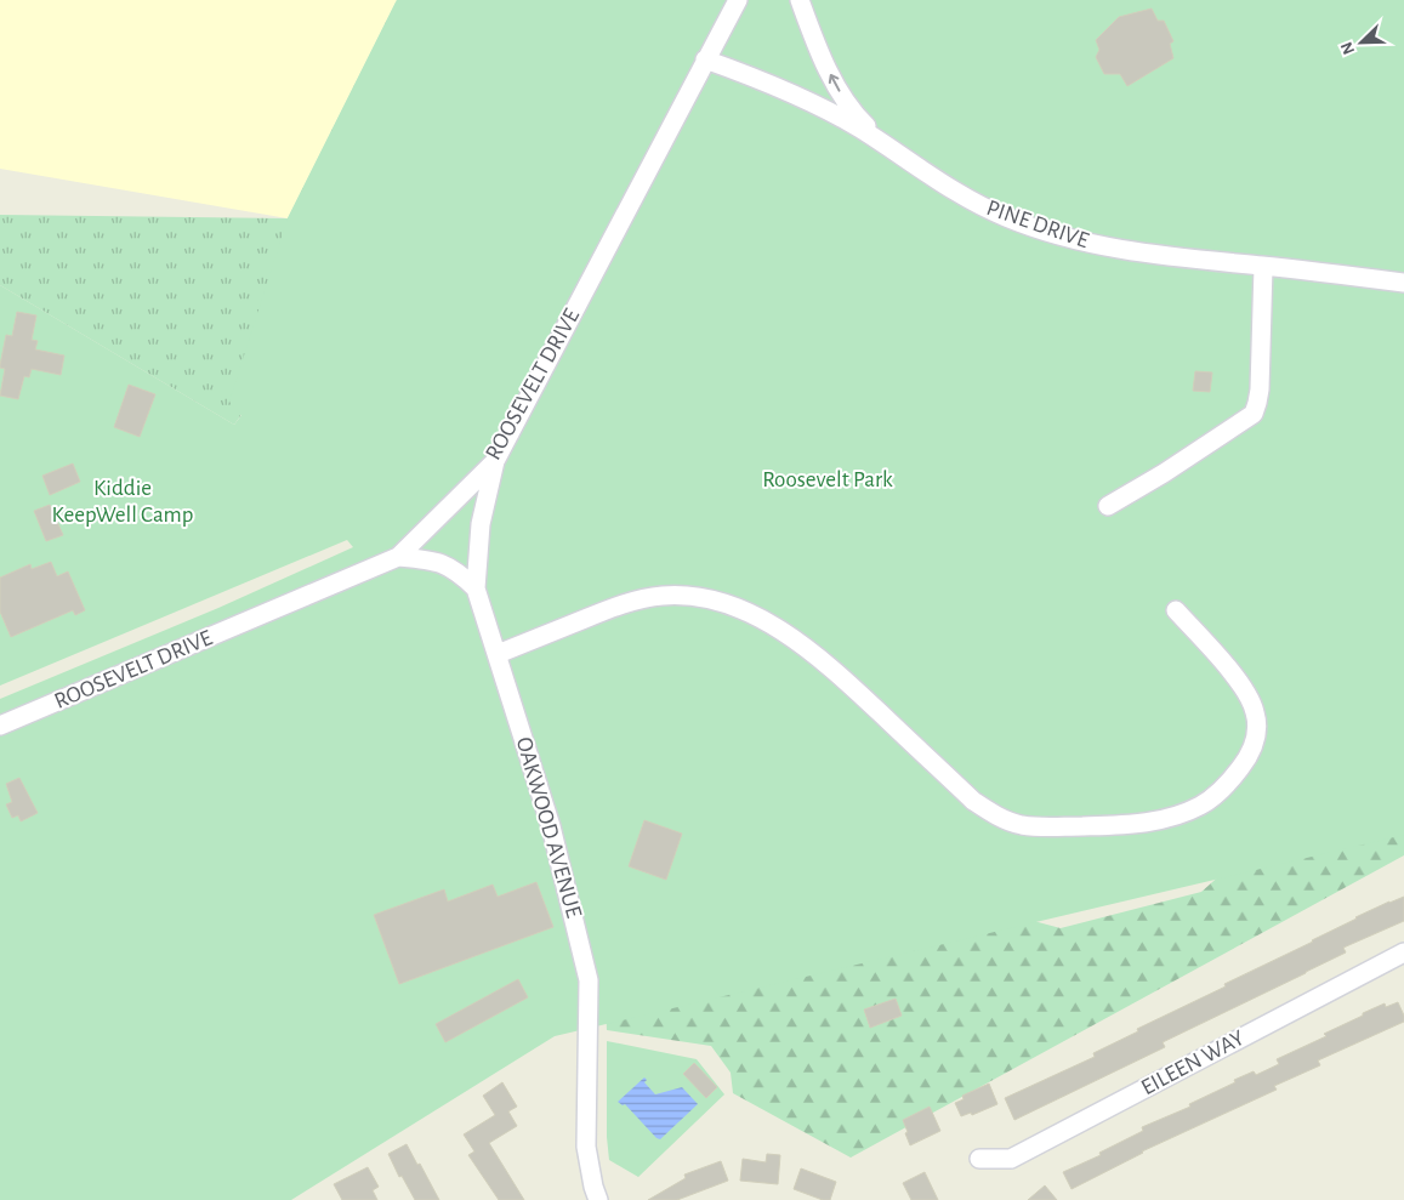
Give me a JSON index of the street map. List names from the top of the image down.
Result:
{
  "streets": {
    "street": [
      "PINE DRIVE",
      "ROOSEVELT DRIVE",
      "OAKWOOD AVENUE",
      "EILEEN WAY"
    ]
  },
  "crossings": [
    ["PINE DRIVE", "ROOSEVELT DRIVE"],
    ["ROOSEVELT DRIVE", "OAKWOOD AVENUE"]
  ],
  "parks": ["Roosevelt Park", "Kiddie KeepWell Camp"],
  "north": "bottom left"
}
